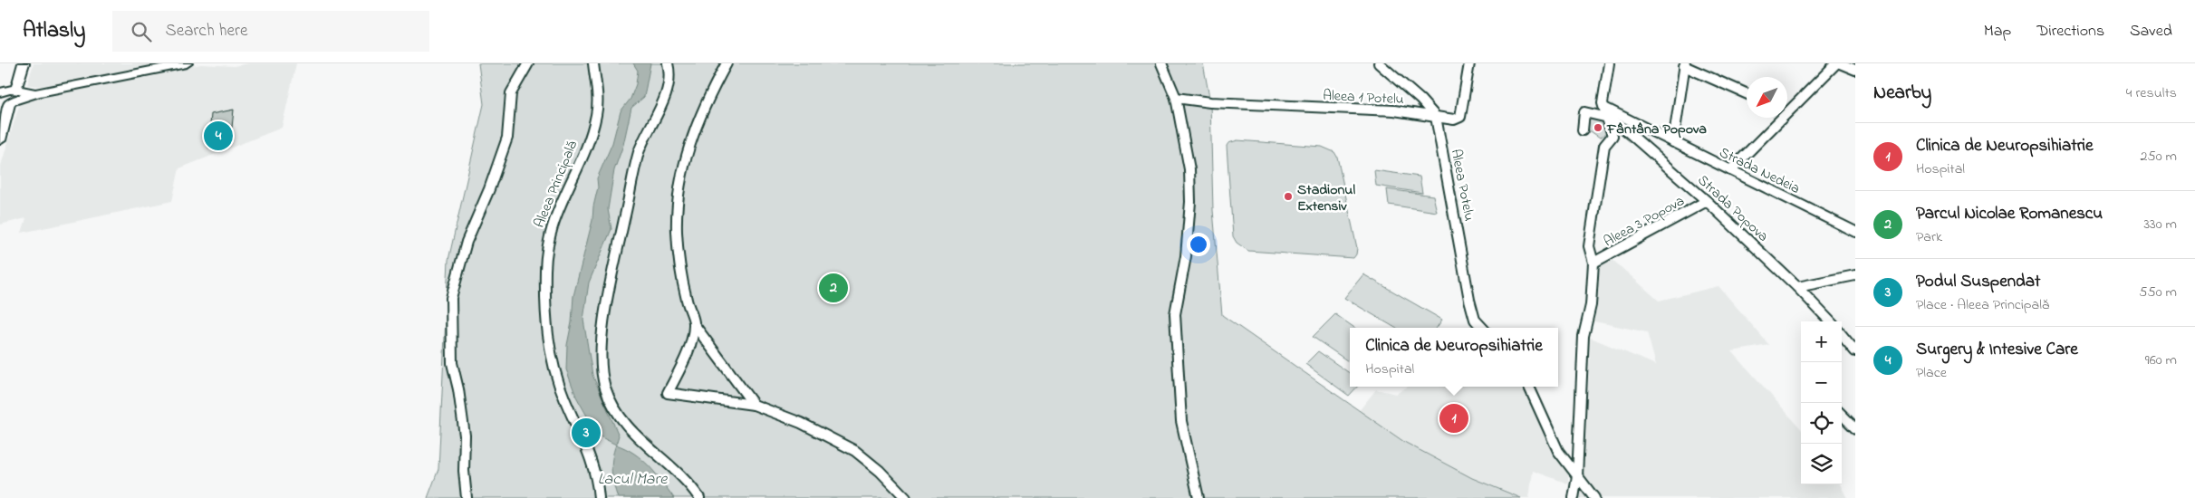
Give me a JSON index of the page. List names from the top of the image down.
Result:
{
  "streets": {
    "street": [
      "Aleea 1 Potelu",
      "Strada Nedeia",
      "Aleea Principală",
      "Aleea Potelu",
      "Strada Popova",
      "Aleea 3 Popova"
    ]
  },
  "crossings": [
    ["Aleea 1 Potelu", "Aleea Potelu"],
    ["Strada Popova", "Aleea 3 Popova"]
  ],
  "water": ["Lacul Mare"],
  "places": ["Fântâna Popova", "Stadionul Extensiv"],
  "north": "bottom left",
  "page": {
    "header": "Atlasly",
    "search": "Search here",
    "nav": ["Map", "Directions", "Saved"],
    "heading": ["Nearby", "4 results"],
    "pins": [
      "4",
      "2",
      "1",
      "3"
    ],
    "list": [
      {
        "mark": "1",
        "name": "Clinica de Neuropsihiatrie",
        "note": "Hospital",
        "value": "250 m"
      },
      {
        "mark": "2",
        "name": "Parcul Nicolae Romanescu",
        "note": "Park",
        "value": "330 m"
      },
      {
        "mark": "3",
        "name": "Podul Suspendat",
        "note": "Place · Aleea Principală",
        "value": "550 m"
      },
      {
        "mark": "4",
        "name": "Surgery & Intesive Care",
        "note": "Place",
        "value": "960 m"
      }
    ],
    "map_buttons": ["+", "−"],
    "popup": ["Clinica de Neuropsihiatrie", "Hospital"]
  }
}
